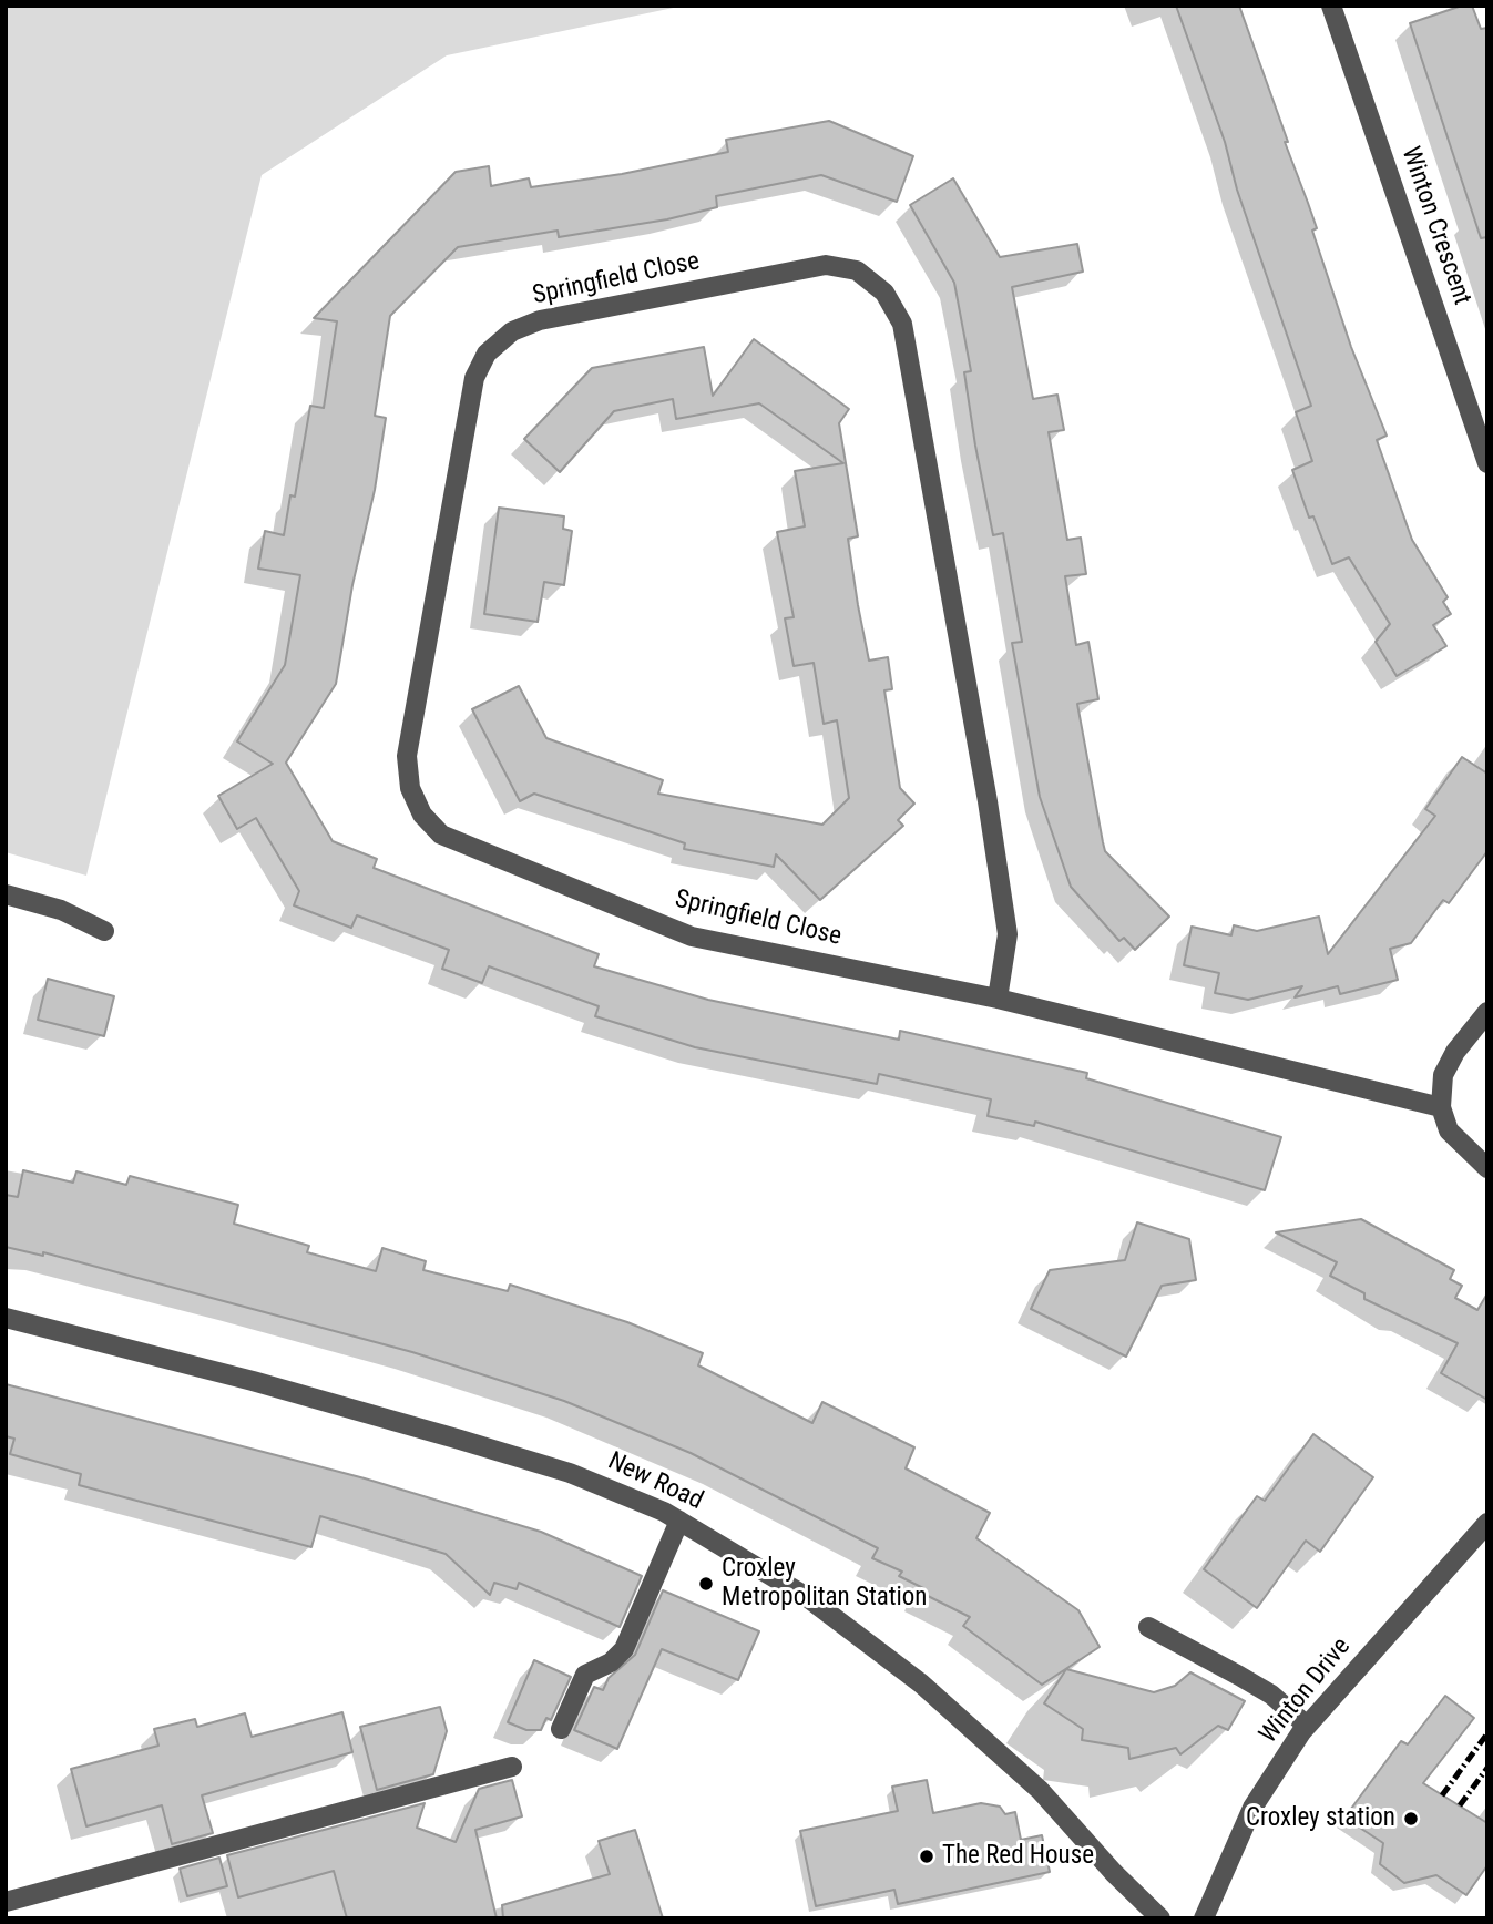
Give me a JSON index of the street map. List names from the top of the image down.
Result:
{
  "streets": {
    "street": [
      "Winton Crescent",
      "Springfield Close",
      "New Road",
      "Winton Drive"
    ]
  },
  "places": ["Croxley Metropolitan Station", "Croxley station", "The Red House"]
}
